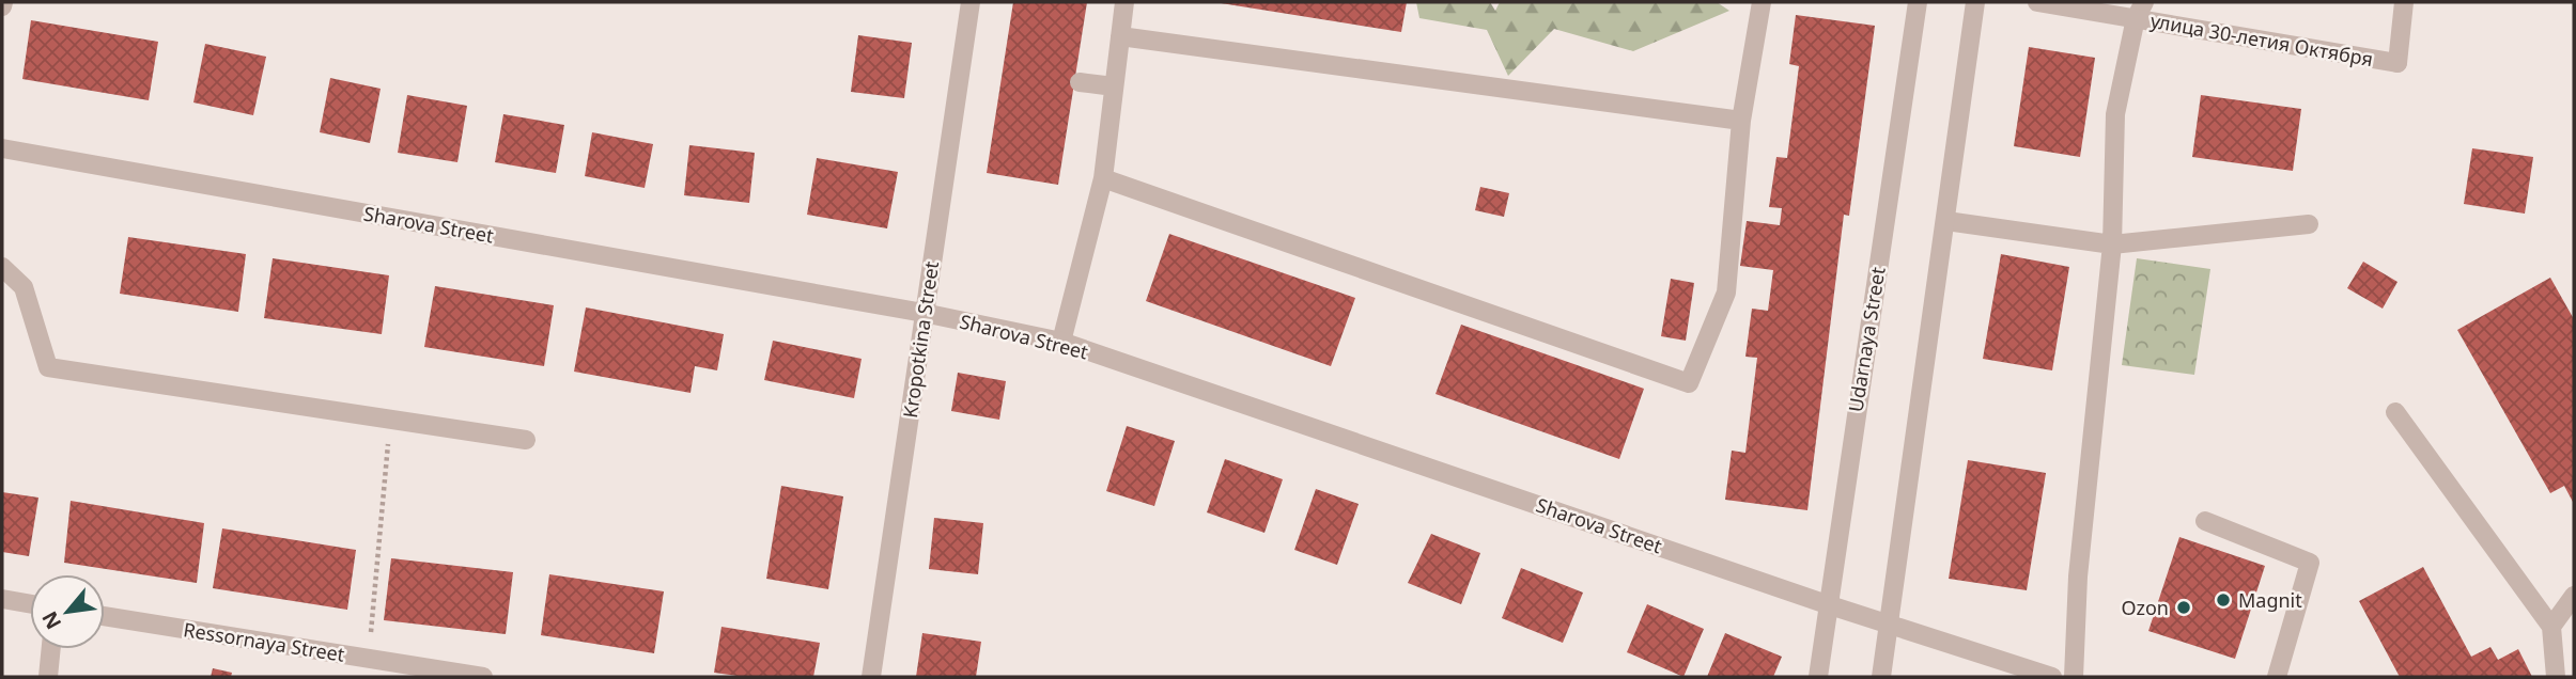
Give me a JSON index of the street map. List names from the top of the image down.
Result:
{
  "streets": {
    "street": [
      "улица 30-летия Октября",
      "Sharova Street",
      "Kropotkina Street",
      "Udarnaya Street",
      "Ressornaya Street"
    ]
  },
  "crossings": [
    ["Sharova Street", "Kropotkina Street"],
    ["Sharova Street", "Udarnaya Street"]
  ],
  "places": ["Magnit", "Ozon"],
  "north": "bottom left"
}
